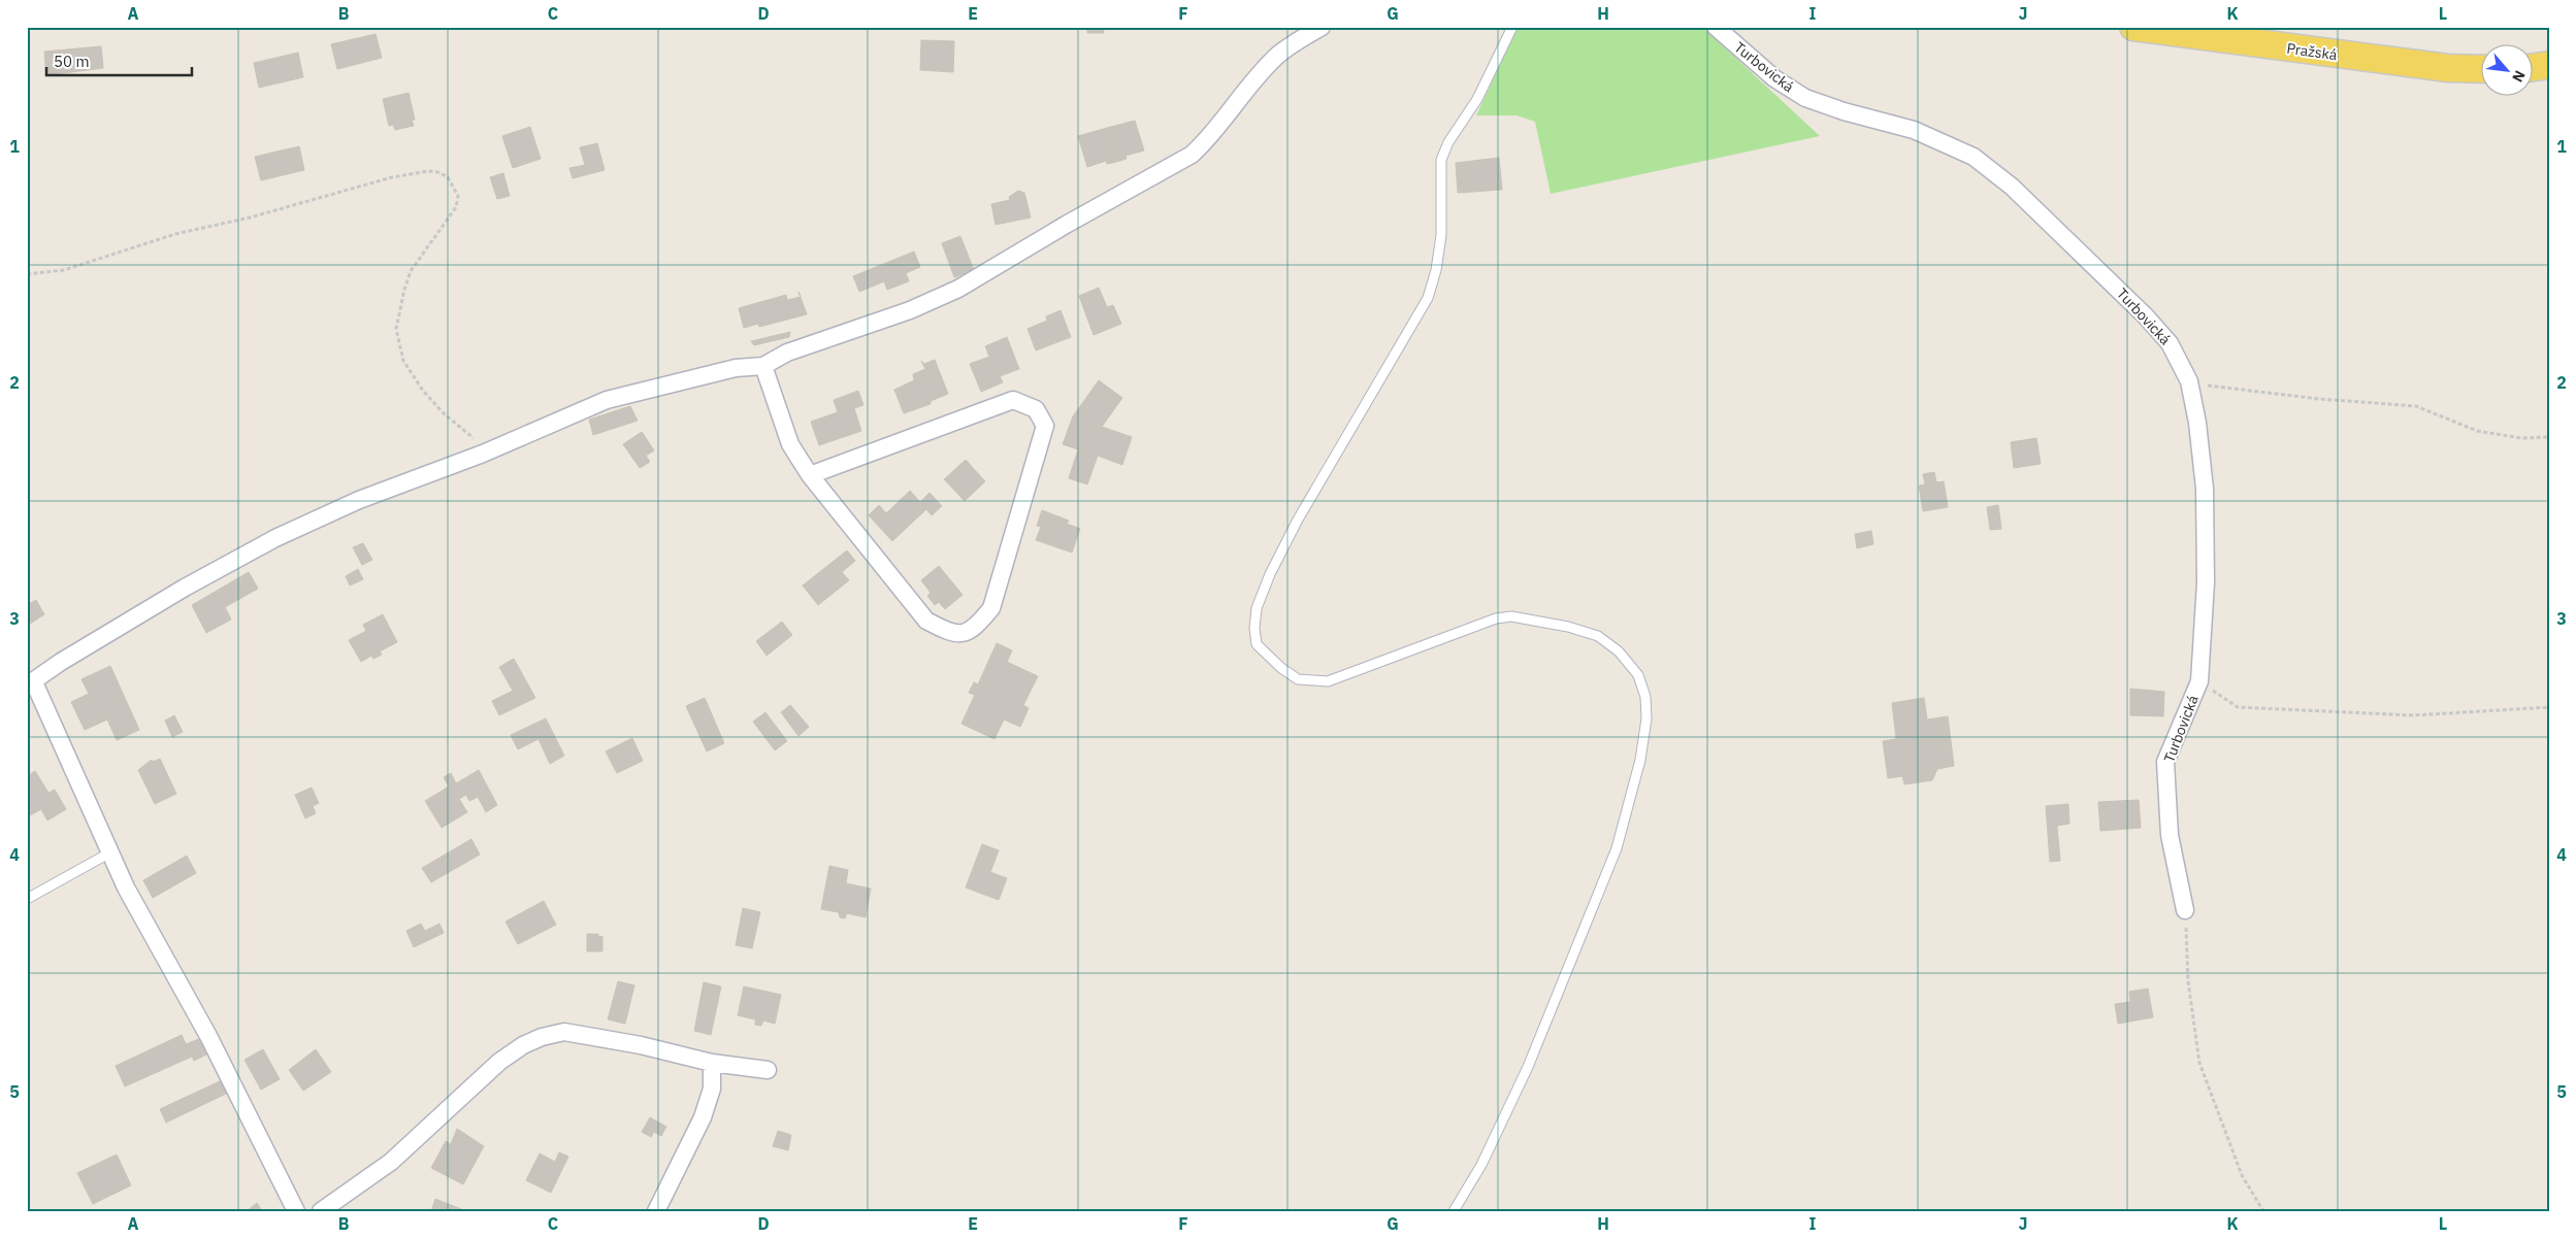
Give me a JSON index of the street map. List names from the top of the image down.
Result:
{
  "streets": {
    "main road": ["Pražská"],
    "street": ["Turbovická"]
  },
  "scale_bar": "50 m",
  "north": "bottom right",
  "grid": {
    "columns": [
      "A",
      "B",
      "C",
      "D",
      "E",
      "F",
      "G",
      "H",
      "I",
      "J",
      "K",
      "L"
    ],
    "rows": [
      "1",
      "2",
      "3",
      "4",
      "5"
    ]
  }
}
